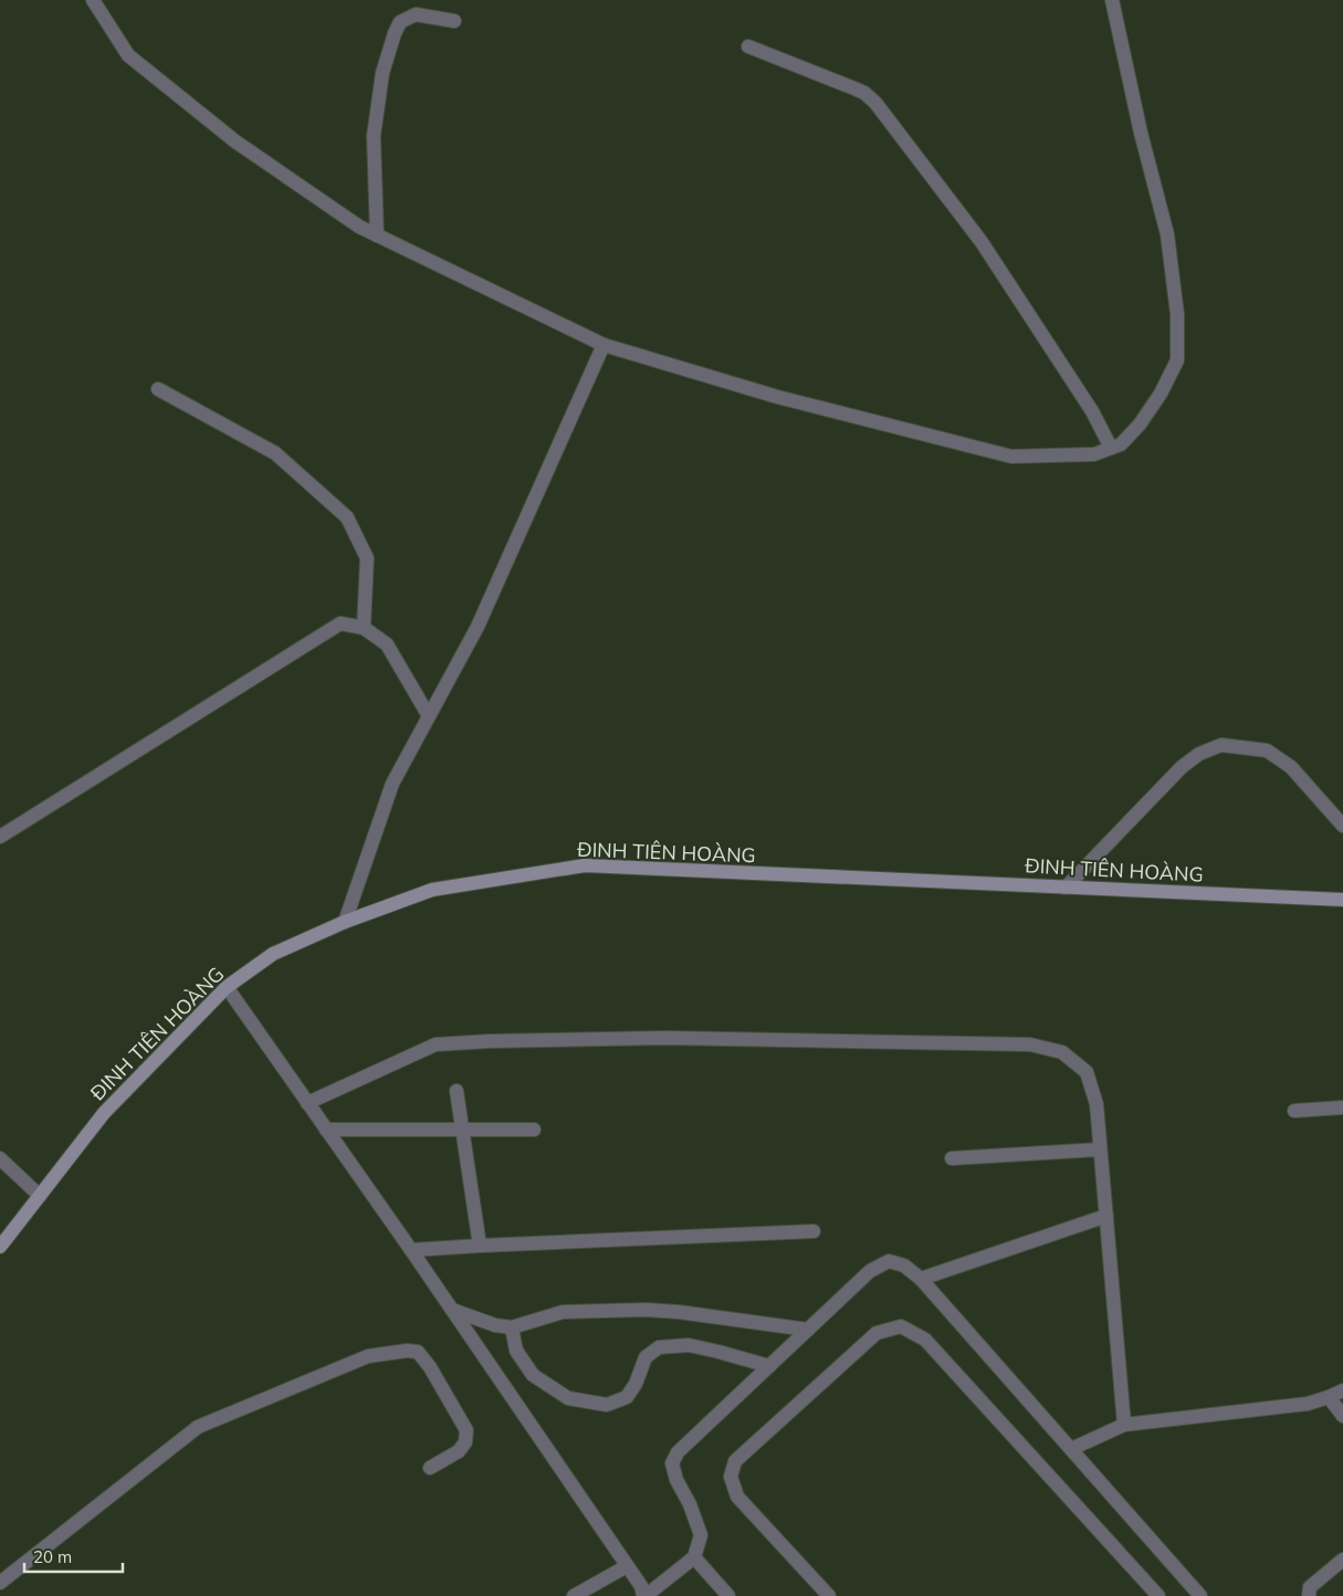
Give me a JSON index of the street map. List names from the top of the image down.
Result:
{
  "streets": {
    "main road": ["ĐINH TIÊN HOÀNG"]
  },
  "scale_bar": "20 m"
}
